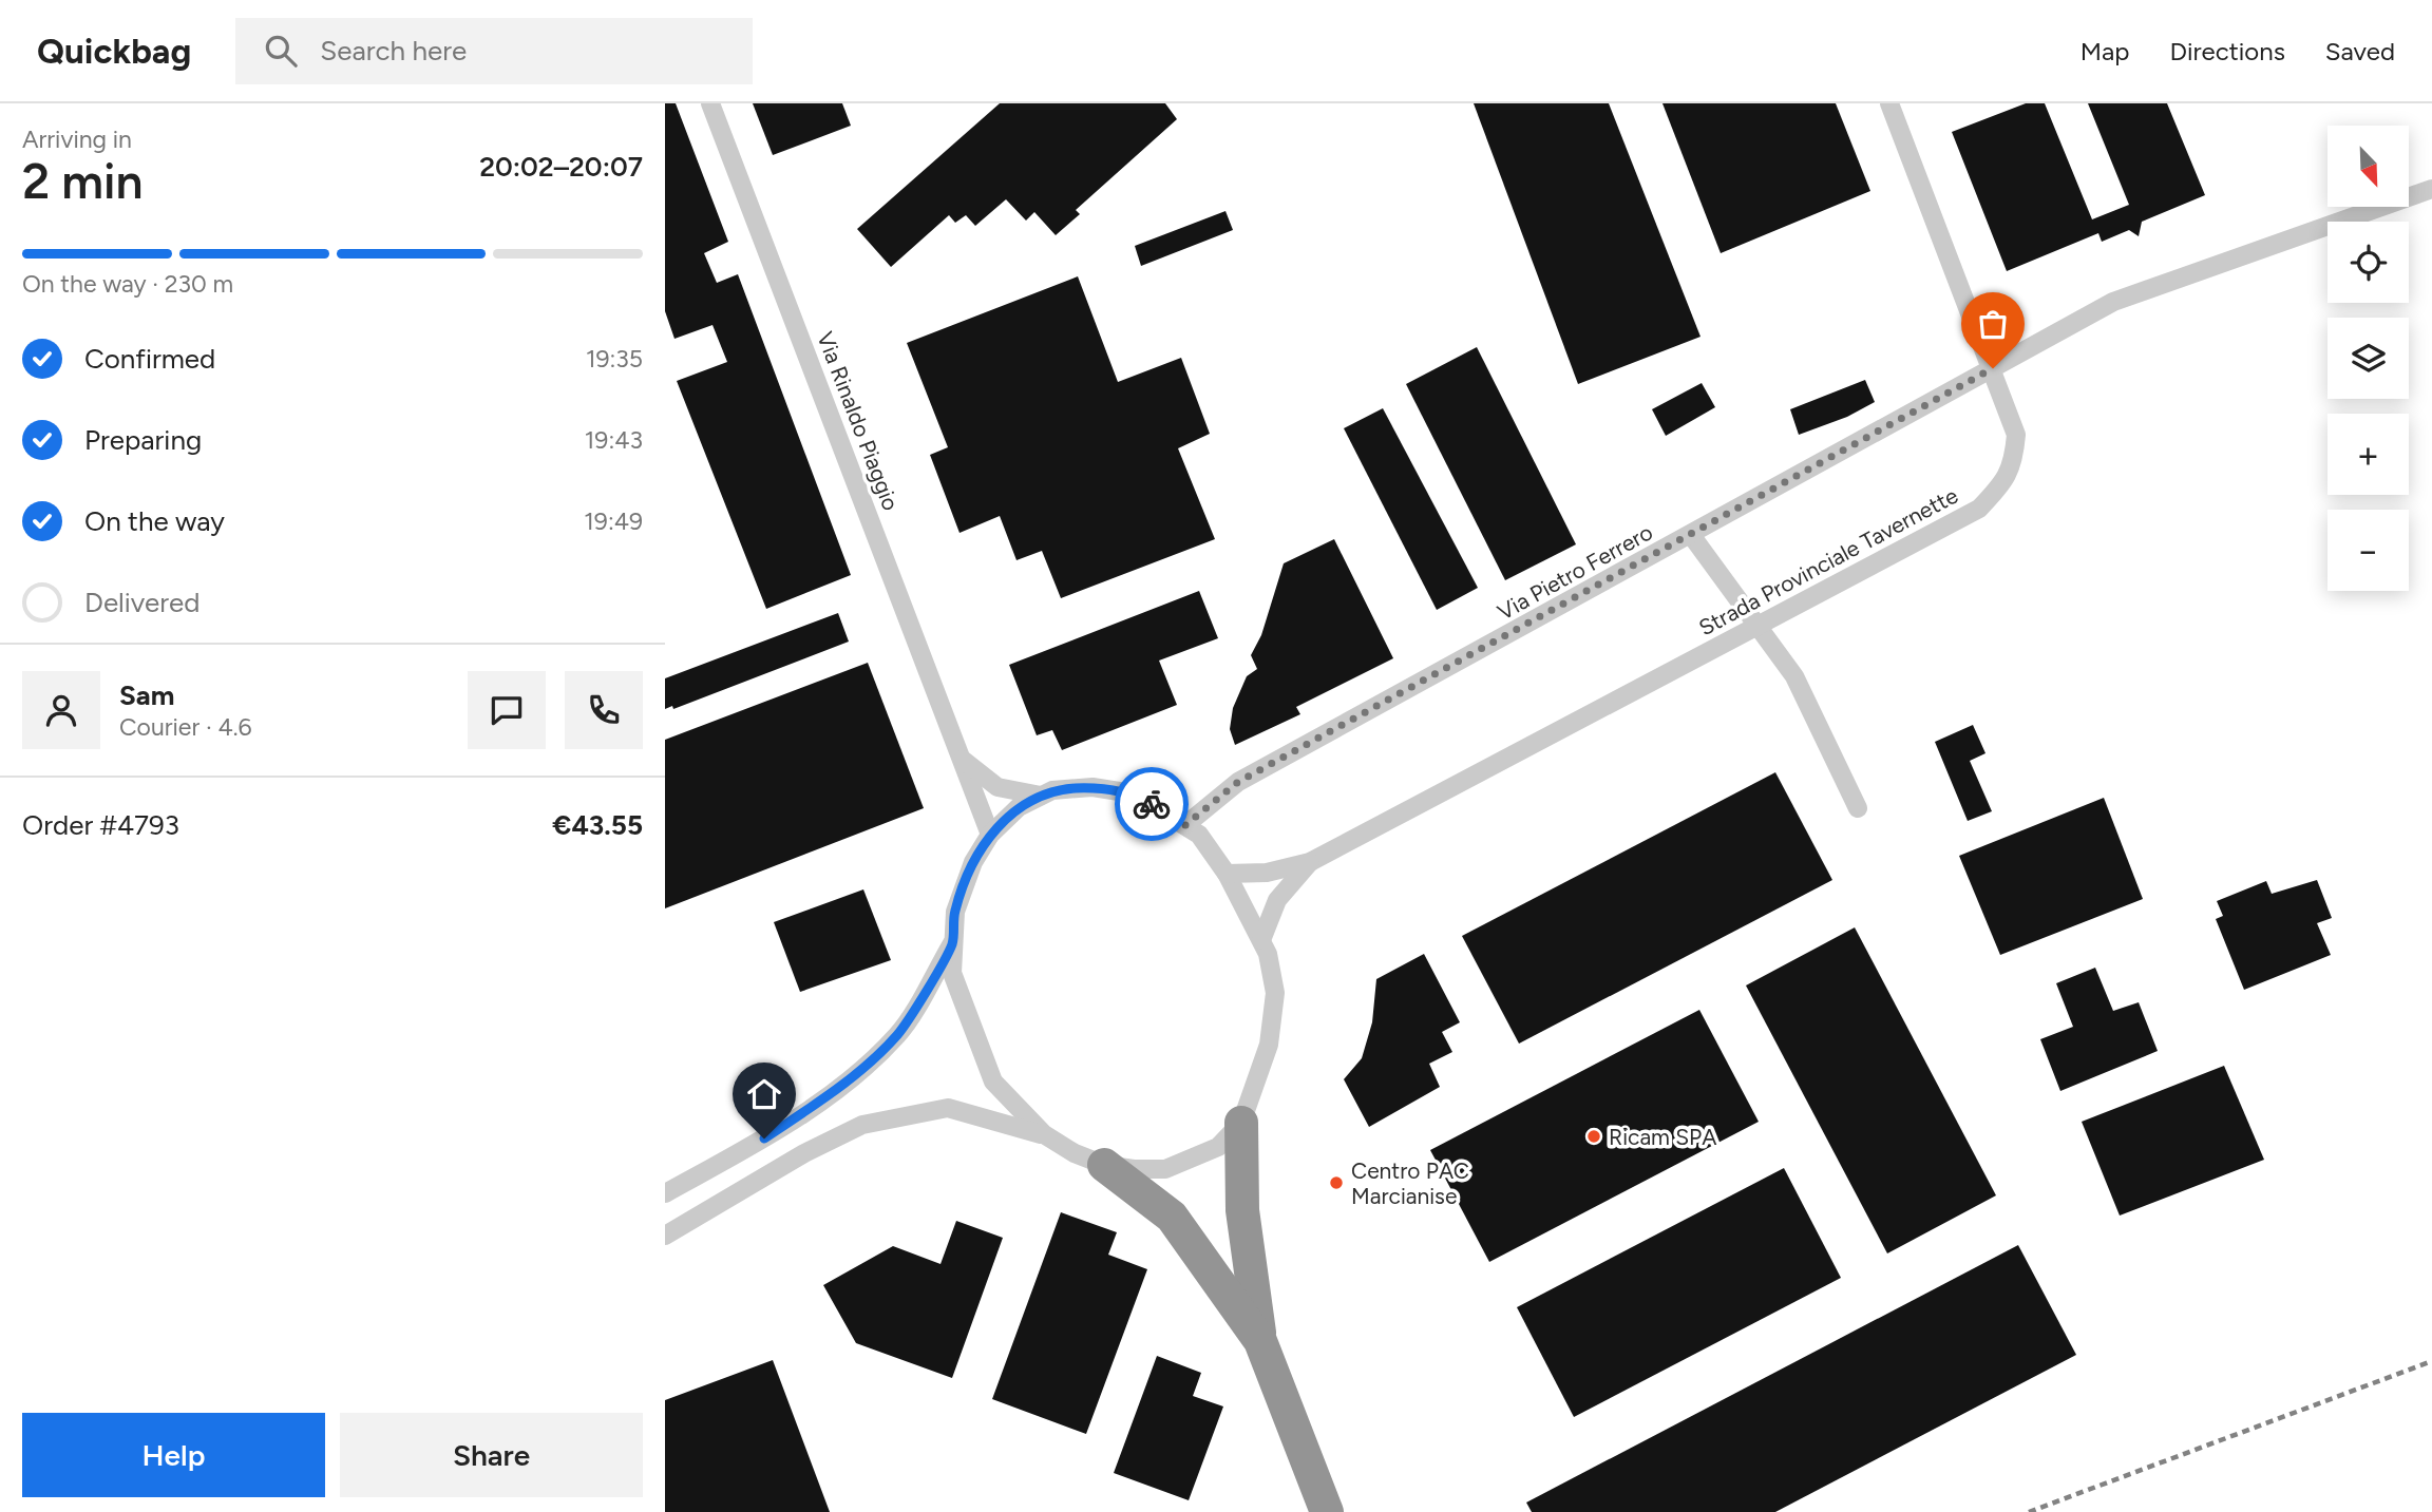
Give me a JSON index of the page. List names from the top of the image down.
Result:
{
  "streets": {
    "street": ["Via Rinaldo Piaggio", "Strada Provinciale Tavernette", "Via Pietro Ferrero"]
  },
  "crossings": [
    ["Strada Provinciale Tavernette", "Via Pietro Ferrero"]
  ],
  "places": ["Ricam SPA", "Centro PAC Marcianise"],
  "north": "bottom right",
  "page": {
    "header": "Quickbag",
    "search": "Search here",
    "nav": ["Map", "Directions", "Saved"],
    "heading": ["2 min", "Arriving in", "20:02–20:07"],
    "panel": [
      "Sam",
      "Courier · 4.6",
      "Order #4793",
      "€43.55"
    ],
    "map_buttons": ["+", "−"],
    "bar": "On the way · 230 m",
    "list": [
      ["Confirmed", "19:35"],
      ["Preparing", "19:43"],
      ["On the way", "19:49"],
      "Delivered"
    ],
    "buttons": ["Help", "Share"]
  }
}
